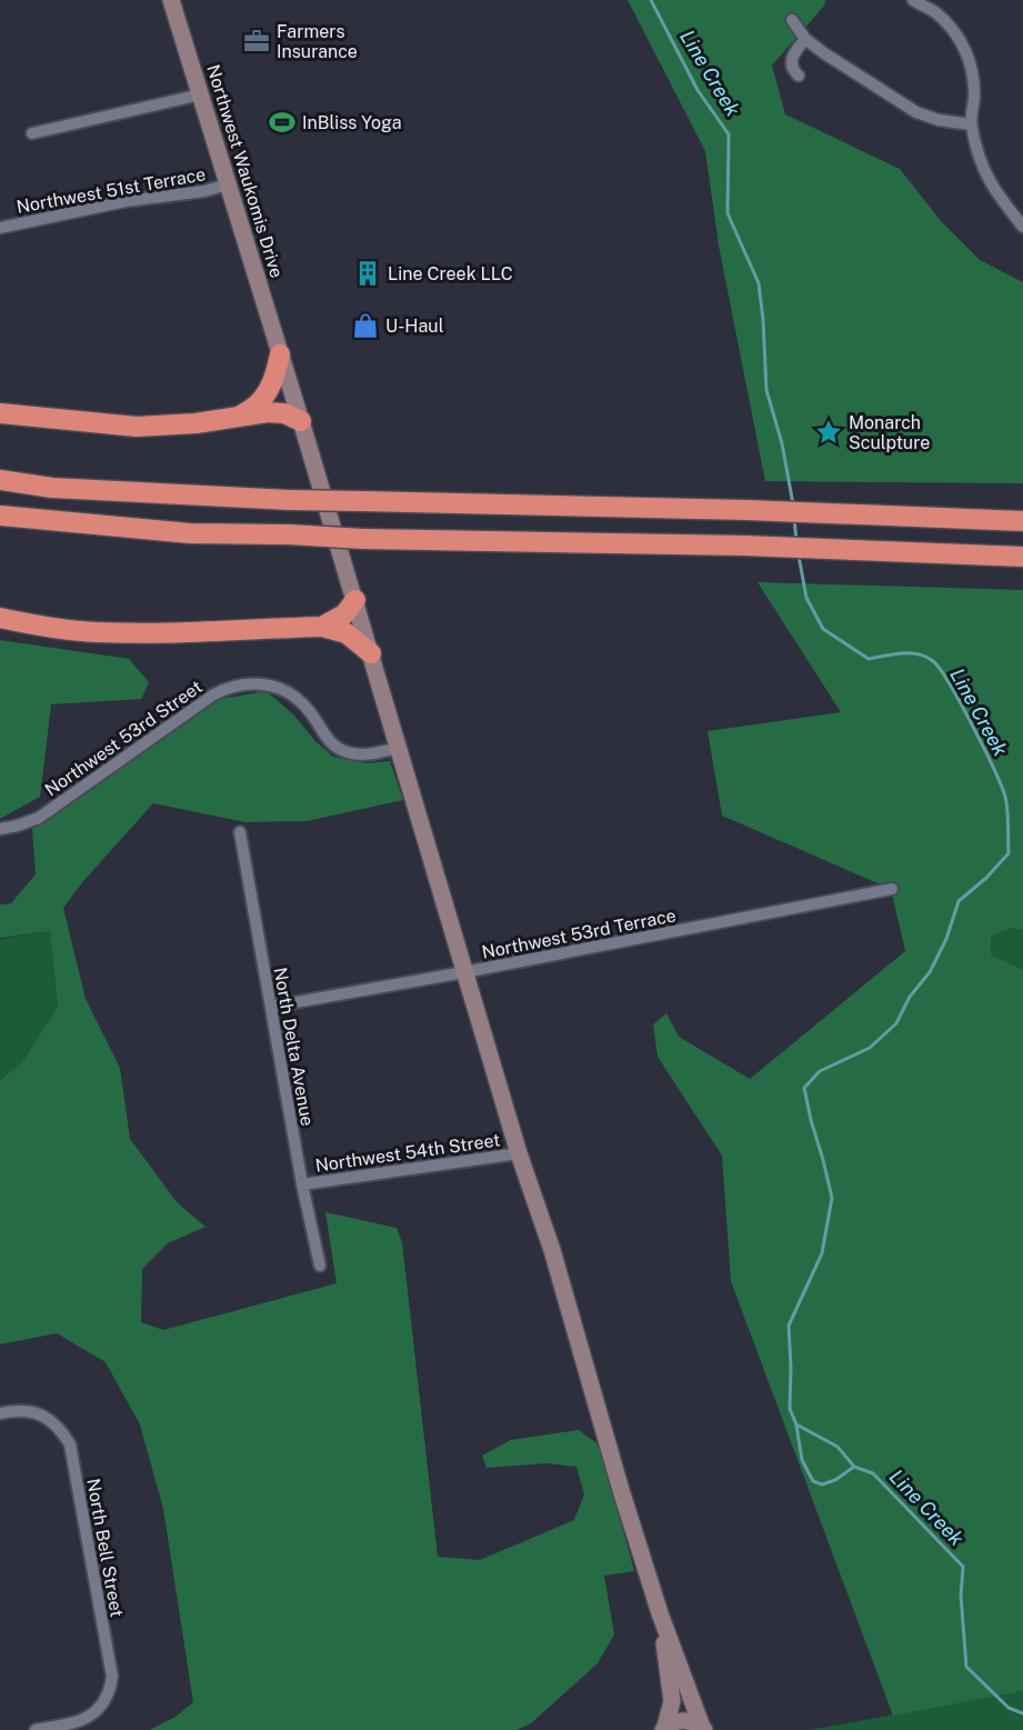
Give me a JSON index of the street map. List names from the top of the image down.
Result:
{
  "streets": {
    "main road": ["Northwest Waukomis Drive"],
    "street": [
      "Northwest 51st Terrace",
      "Northwest 53rd Street",
      "Northwest 53rd Terrace",
      "North Delta Avenue",
      "Northwest 54th Street",
      "North Bell Street"
    ]
  },
  "crossings": [
    ["Northwest Waukomis Drive", "Northwest 51st Terrace"],
    ["Northwest Waukomis Drive", "Northwest 53rd Street"],
    ["Northwest Waukomis Drive", "Northwest 53rd Terrace"],
    ["Northwest Waukomis Drive", "Northwest 54th Street"],
    ["Northwest 53rd Terrace", "North Delta Avenue"],
    ["North Delta Avenue", "Northwest 54th Street"]
  ],
  "water": ["Line Creek"],
  "places": {
    "office": ["Farmers Insurance"],
    "sports": ["InBliss Yoga"],
    "building": ["Line Creek LLC"],
    "shop": ["U-Haul"],
    "place": ["Monarch Sculpture"]
  }
}
